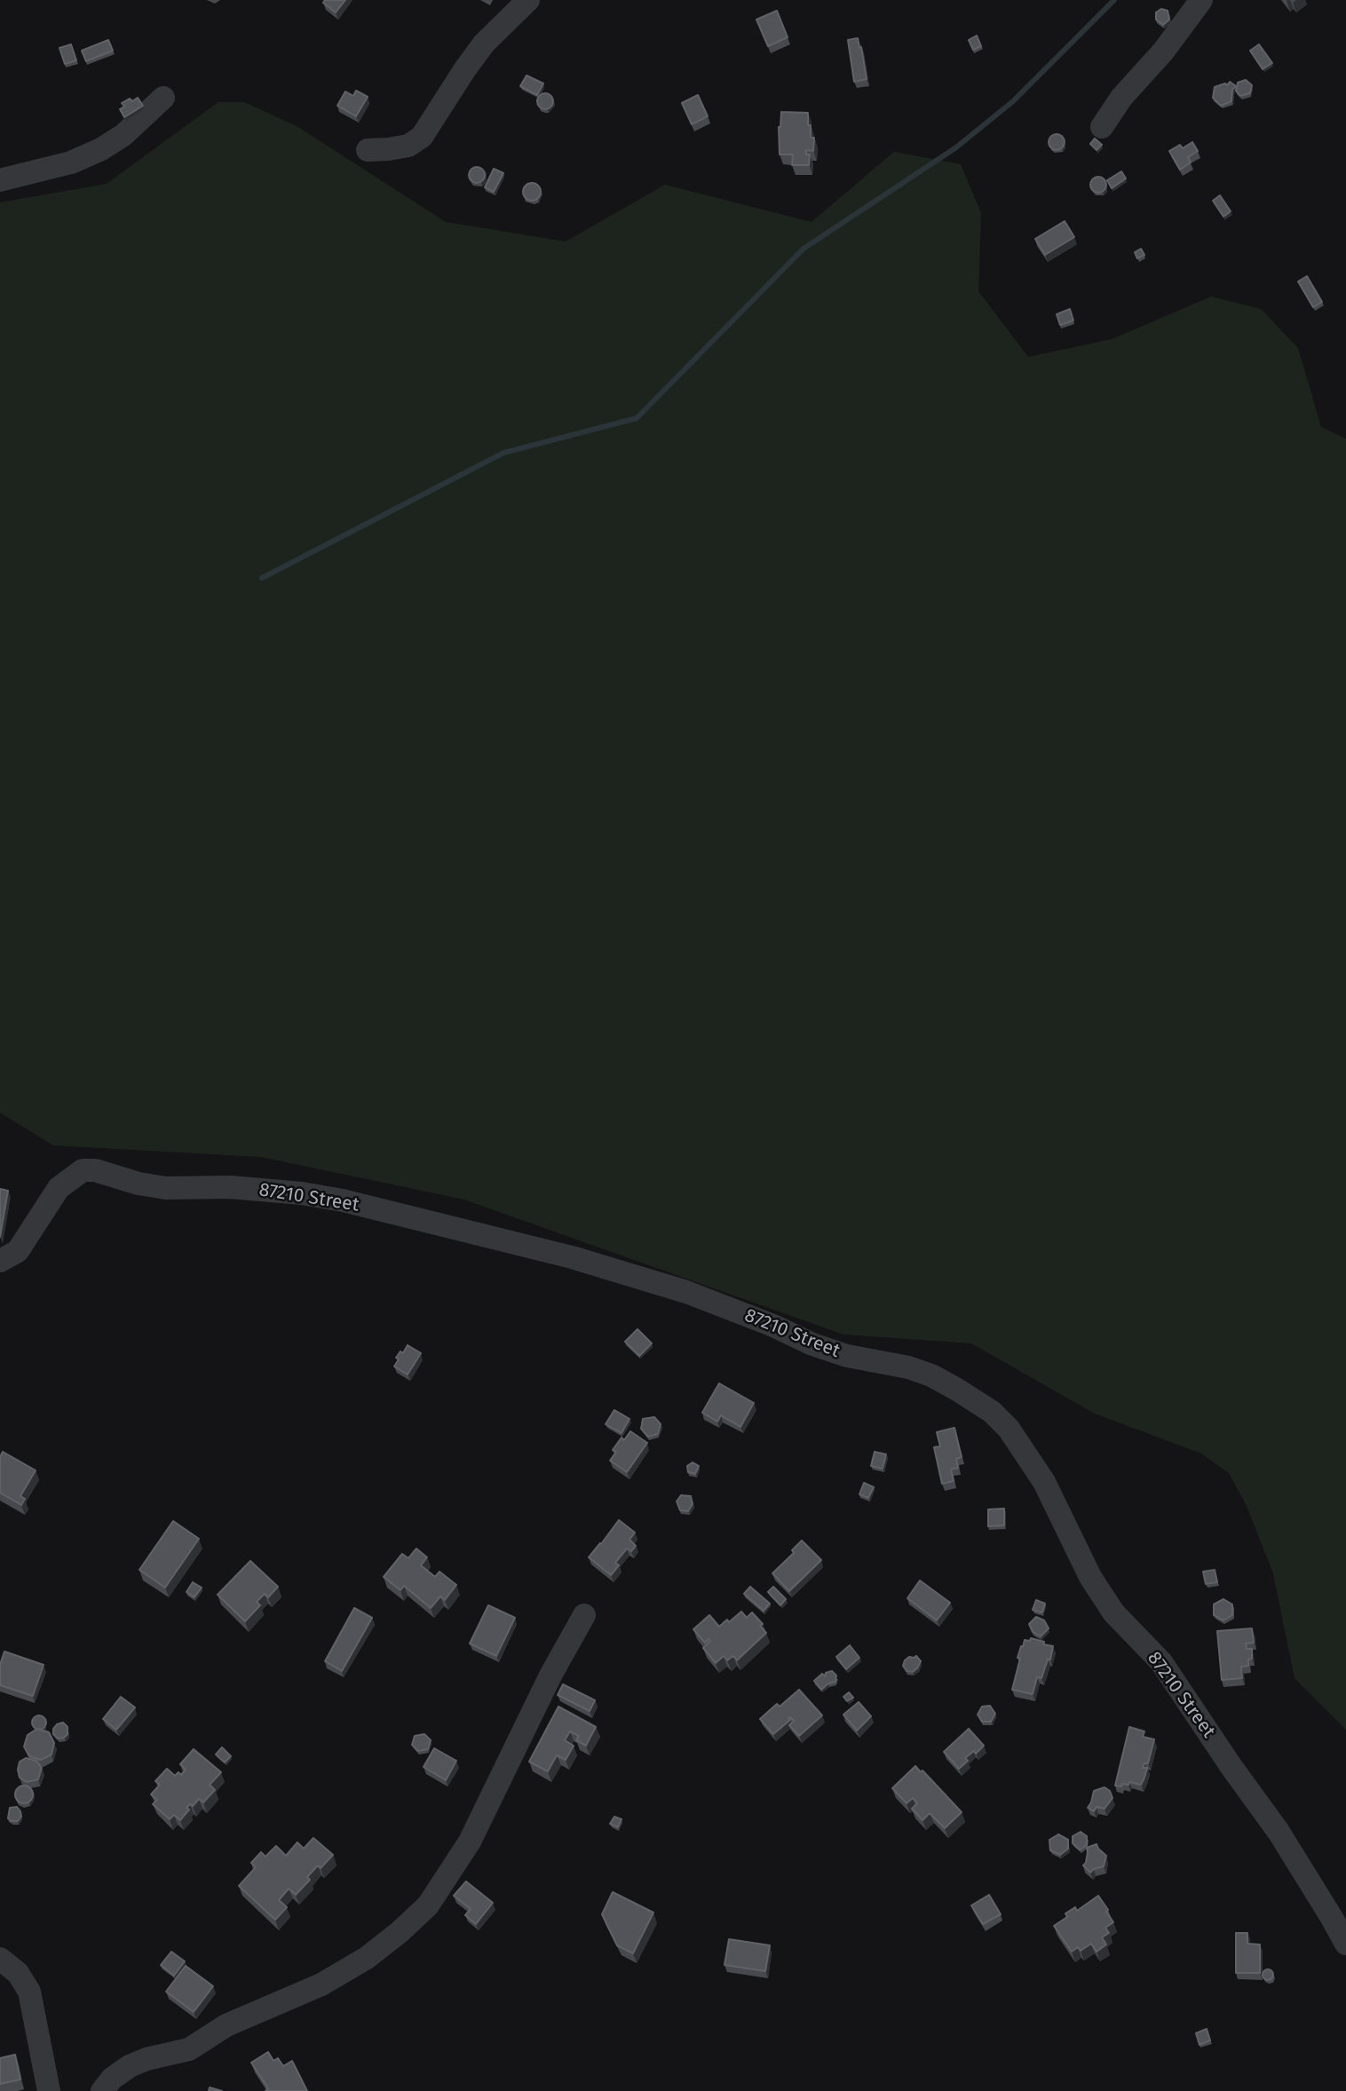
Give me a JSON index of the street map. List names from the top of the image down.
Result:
{
  "streets": {
    "street": ["87210 Street"]
  }
}
